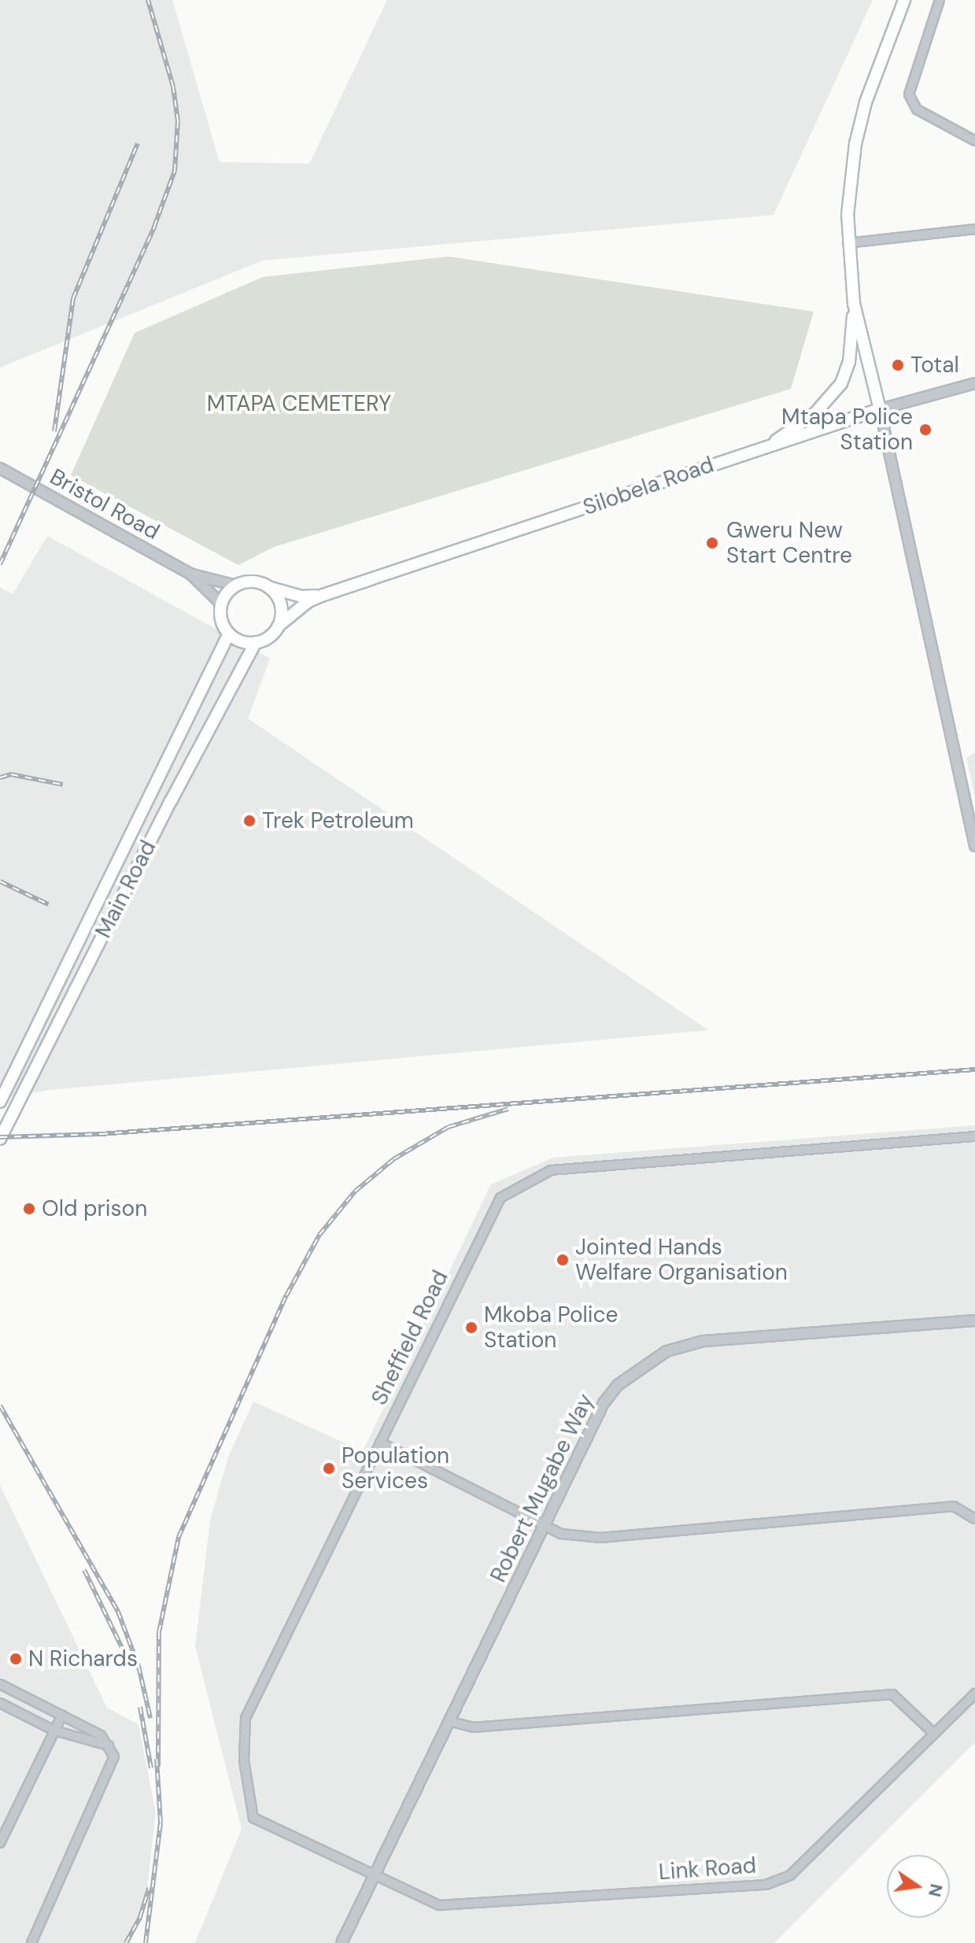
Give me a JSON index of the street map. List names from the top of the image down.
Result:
{
  "streets": {
    "main road": ["Silobela Road", "Main Road"],
    "street": [
      "Bristol Road",
      "Sheffield Road",
      "Robert Mugabe Way",
      "Link Road"
    ]
  },
  "crossings": [
    ["Silobela Road", "Bristol Road"],
    ["Silobela Road", "Main Road"],
    ["Bristol Road", "Main Road"],
    ["Sheffield Road", "Robert Mugabe Way"],
    ["Sheffield Road", "Link Road"],
    ["Robert Mugabe Way", "Link Road"]
  ],
  "parks": ["MTAPA CEMETERY"],
  "places": [
    "Total",
    "Mtapa Police Station",
    "Gweru New Start Centre",
    "Trek Petroleum",
    "Old prison",
    "Jointed Hands Welfare Organisation",
    "Mkoba Police Station",
    "Population Services",
    "N Richards"
  ],
  "north": "right"
}
